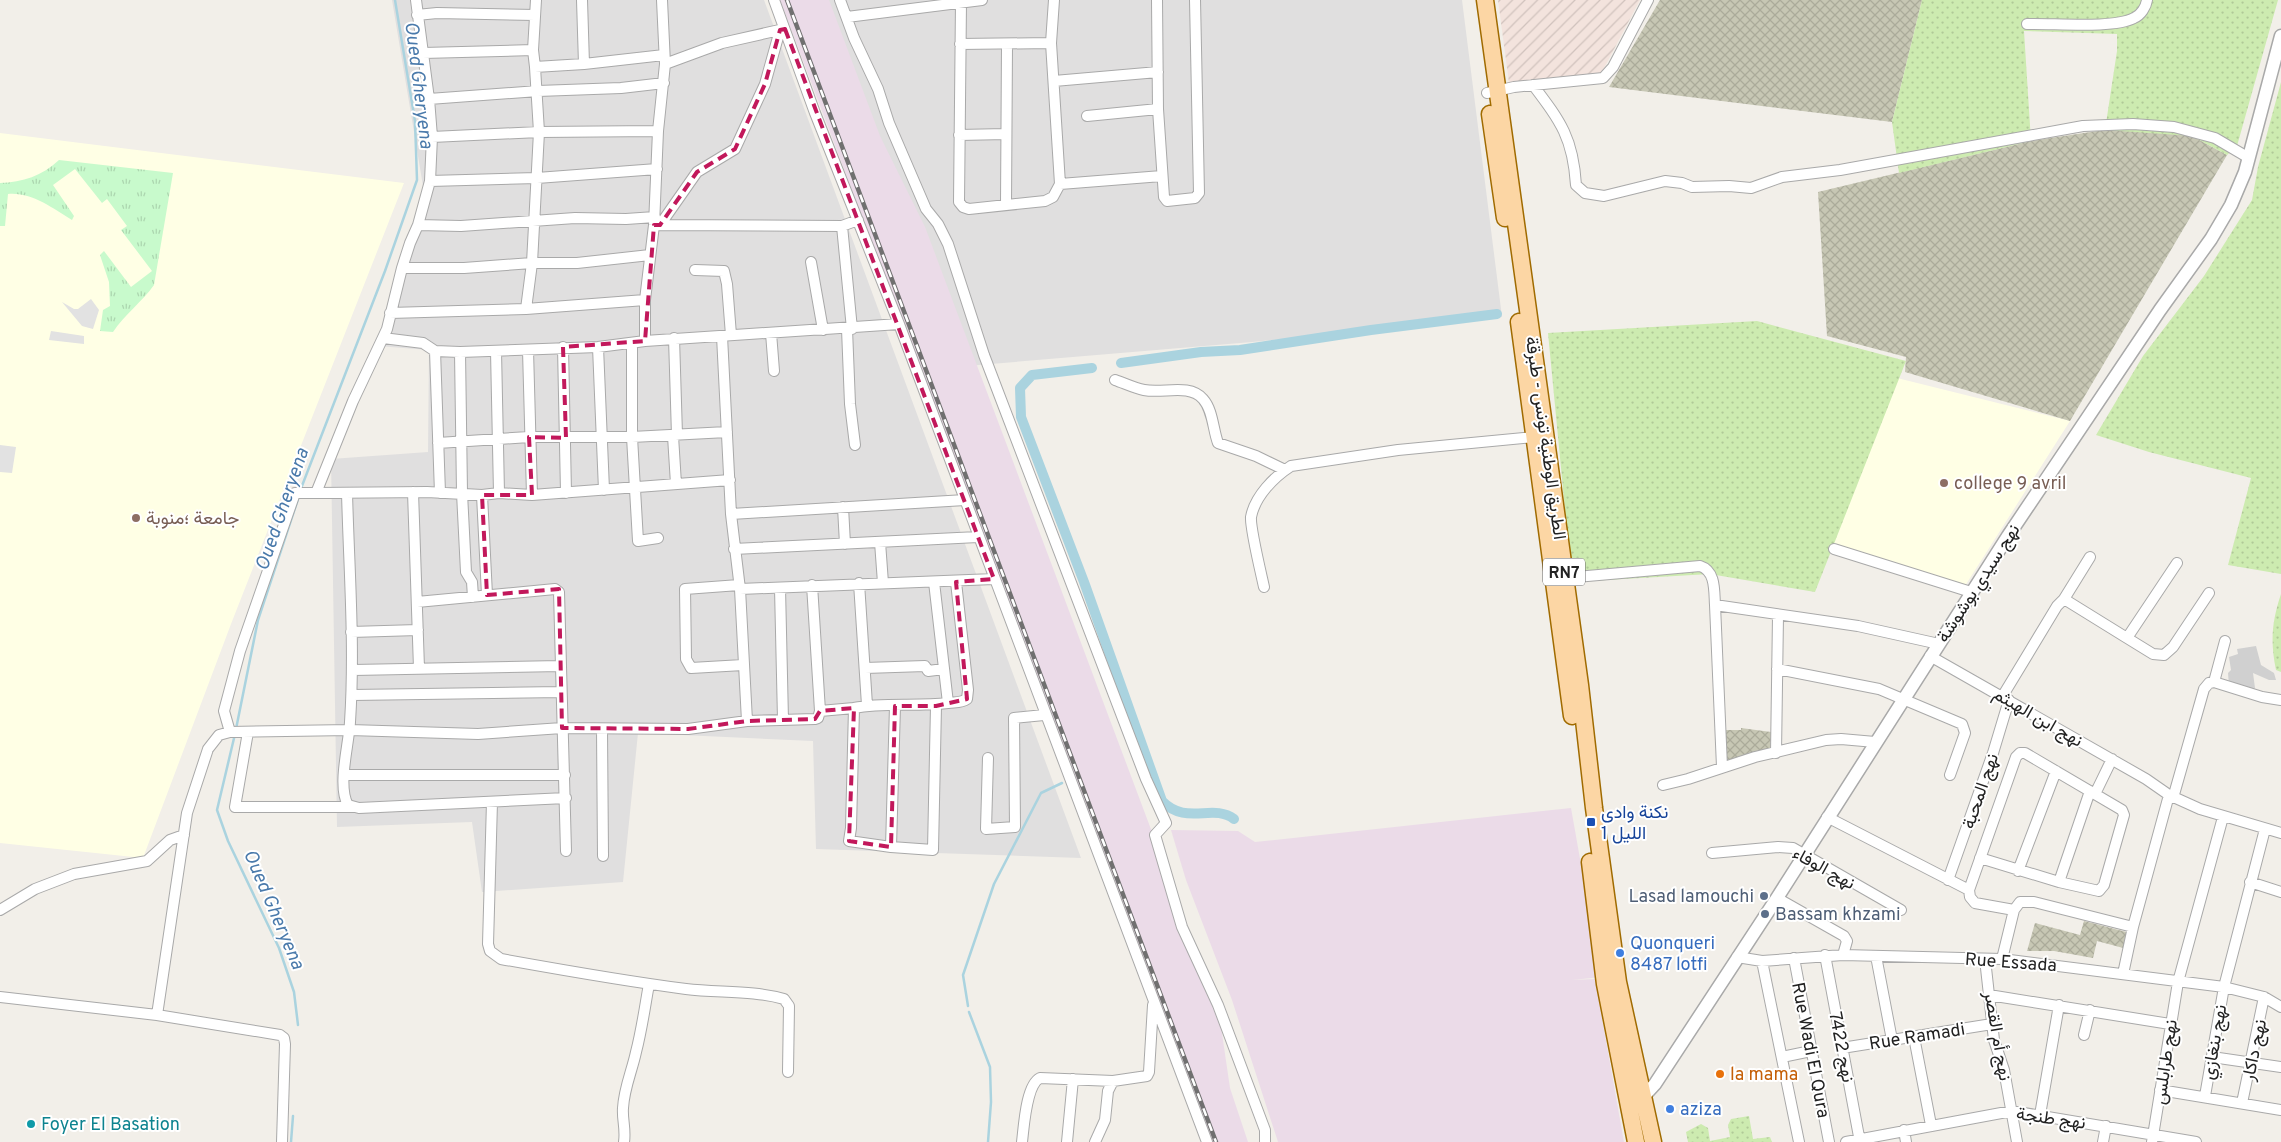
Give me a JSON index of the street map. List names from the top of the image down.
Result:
{
  "streets": {
    "main road": ["الطريق الوطنية تونس - طبرقة", "RN7"],
    "street": [
      "نهج سيدي بوشوشة",
      "نهج ابن الهيثم",
      "نهج المحبة",
      "نهج الوفاء",
      "Rue Essada",
      "Rue Ramadi",
      "نهج أم القصر",
      "نهج بنغازي",
      "نهج 7422",
      "Rue Wadi El Qura",
      "نهج داكار",
      "نهج طرابلس",
      "نهج طنجة"
    ]
  },
  "crossings": [
    ["الطريق الوطنية تونس - طبرقة", "نهج سيدي بوشوشة"],
    ["نهج سيدي بوشوشة", "نهج ابن الهيثم"],
    ["نهج سيدي بوشوشة", "نهج الوفاء"],
    ["نهج سيدي بوشوشة", "Rue Essada"],
    ["نهج ابن الهيثم", "نهج المحبة"],
    ["نهج ابن الهيثم", "نهج بنغازي"],
    ["نهج ابن الهيثم", "نهج طرابلس"],
    ["Rue Essada", "نهج أم القصر"],
    ["Rue Essada", "نهج بنغازي"],
    ["Rue Essada", "نهج 7422"],
    ["Rue Essada", "Rue Wadi El Qura"],
    ["Rue Essada", "نهج داكار"],
    ["Rue Essada", "نهج طرابلس"],
    ["Rue Ramadi", "نهج أم القصر"],
    ["Rue Ramadi", "نهج 7422"],
    ["نهج أم القصر", "نهج طنجة"],
    ["نهج 7422", "نهج طنجة"],
    ["نهج طرابلس", "نهج طنجة"]
  ],
  "water": ["Oued Gheryena"],
  "places": {
    "other": [
      "college 9 avril",
      "جامعة ؛منوبة",
      "Lasad lamouchi",
      "Bassam khzami",
      "Quonqueri 8487 lotfi",
      "la mama",
      "aziza",
      "Foyer El Basation"
    ],
    "transit": ["نكنة وادى الليل 1"]
  }
}
